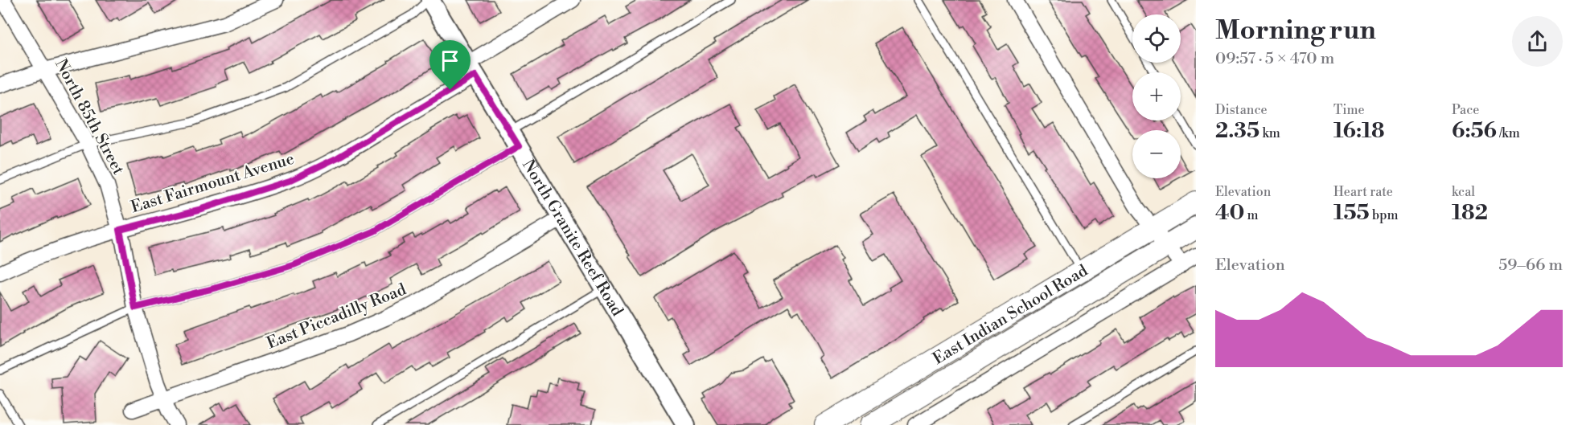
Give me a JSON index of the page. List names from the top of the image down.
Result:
{
  "streets": {
    "main road": ["East Indian School Road"],
    "street": [
      "North 85th Street",
      "East Fairmount Avenue",
      "North Granite Reef Road",
      "East Piccadilly Road"
    ]
  },
  "crossings": [
    ["North 85th Street", "East Fairmount Avenue"],
    ["North 85th Street", "East Piccadilly Road"],
    ["East Fairmount Avenue", "North Granite Reef Road"],
    ["North Granite Reef Road", "East Piccadilly Road"]
  ],
  "page": {
    "heading": ["Morning run", "09:57 · 5 × 470 m"],
    "map_buttons": ["+", "−"],
    "stats": [
      ["Distance", "2.35 km"],
      ["Time", "16:18"],
      ["Pace", "6:56 /km"],
      ["Elevation", "40 m"],
      ["Heart rate", "155 bpm"],
      ["kcal", "182"]
    ],
    "chart": ["Elevation", "59–66 m"]
  }
}
